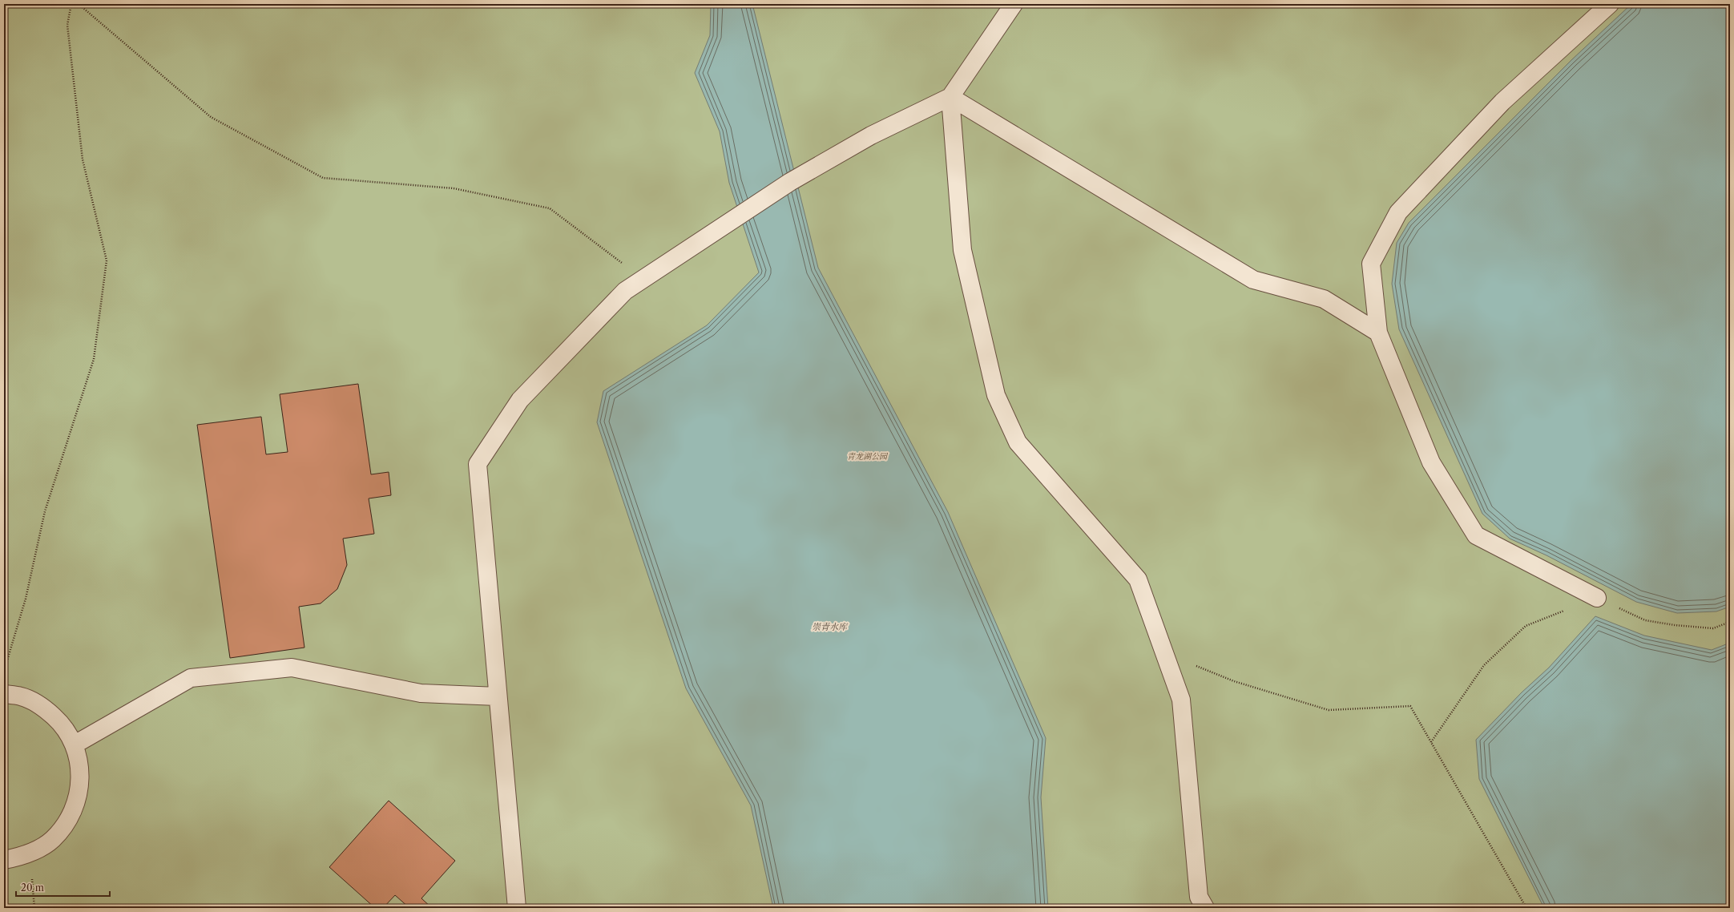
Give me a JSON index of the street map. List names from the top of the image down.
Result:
{
  "water": ["崇青水库"],
  "parks": ["青龙湖公园"],
  "scale_bar": "20 m"
}
